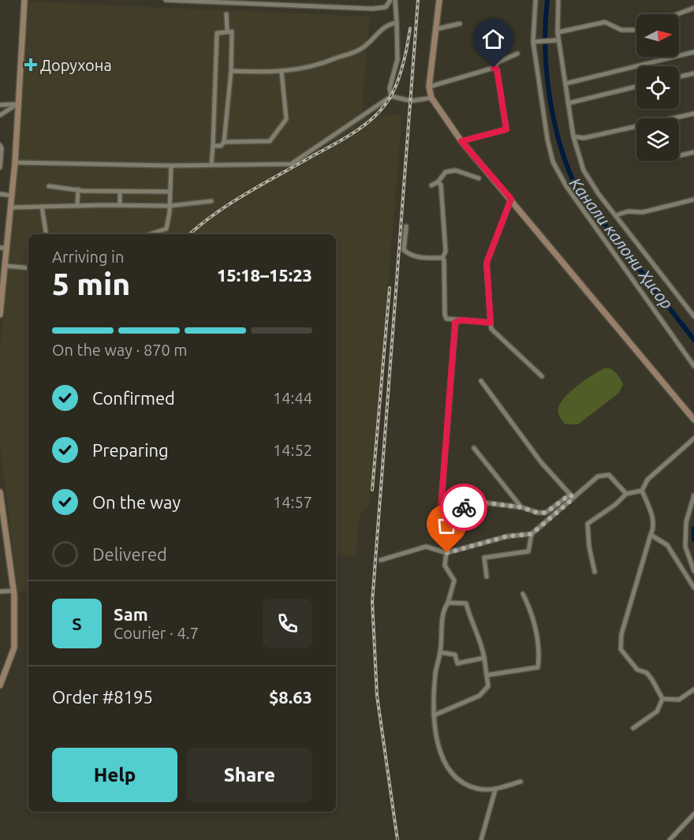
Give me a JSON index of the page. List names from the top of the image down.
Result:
{
  "water": ["Канали калони Ҳисор"],
  "places": {
    "health": ["Дорухона"]
  },
  "north": "right",
  "page": {
    "heading": ["5 min", "Arriving in", "15:18–15:23"],
    "panel": [
      "Sam",
      "Courier · 4.7",
      "Order #8195",
      "$8.63"
    ],
    "bar": "On the way · 870 m",
    "list": [
      ["Confirmed", "14:44"],
      ["Preparing", "14:52"],
      ["On the way", "14:57"],
      "Delivered"
    ],
    "round": "S",
    "buttons": ["Help", "Share"]
  }
}
